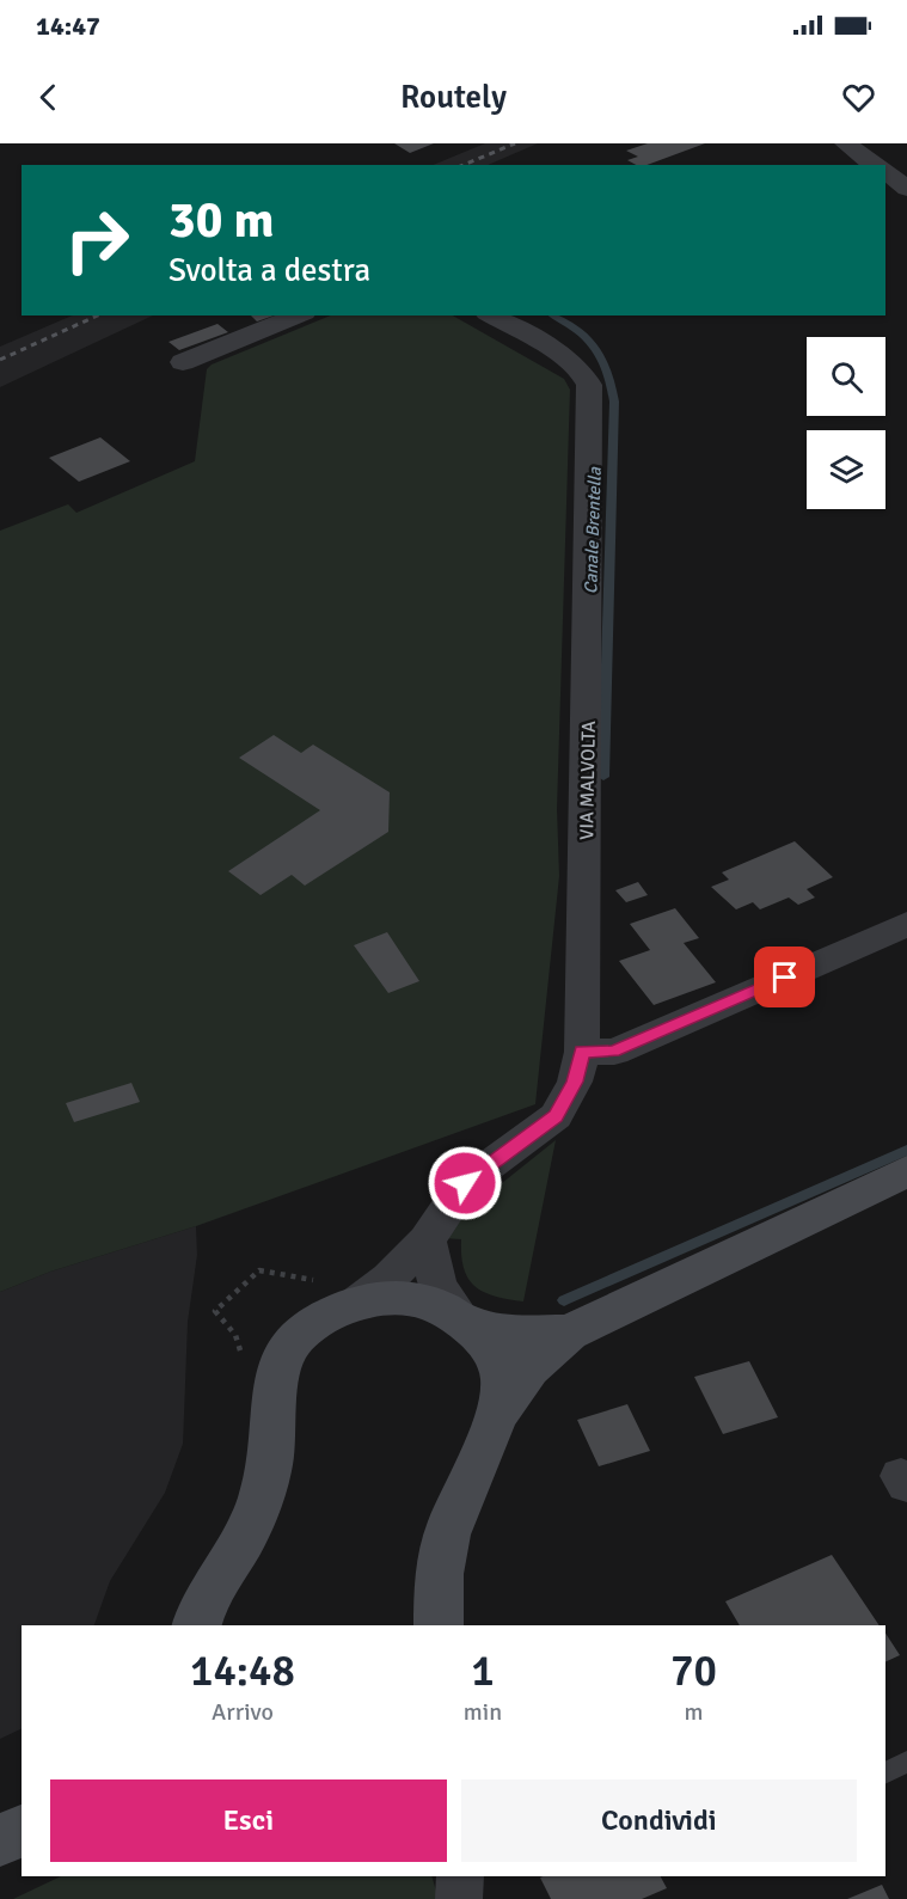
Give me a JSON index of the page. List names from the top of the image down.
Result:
{
  "streets": {
    "street": ["VIA MALVOLTA"]
  },
  "water": ["Canale Brentella"],
  "page": {
    "status": "14:47",
    "header": "Routely",
    "turn": ["30 m", "Svolta a destra"],
    "eta": [
      "14:48",
      "Arrivo",
      "1",
      "min",
      "70",
      "m"
    ],
    "buttons": ["Esci", "Condividi"]
  }
}
